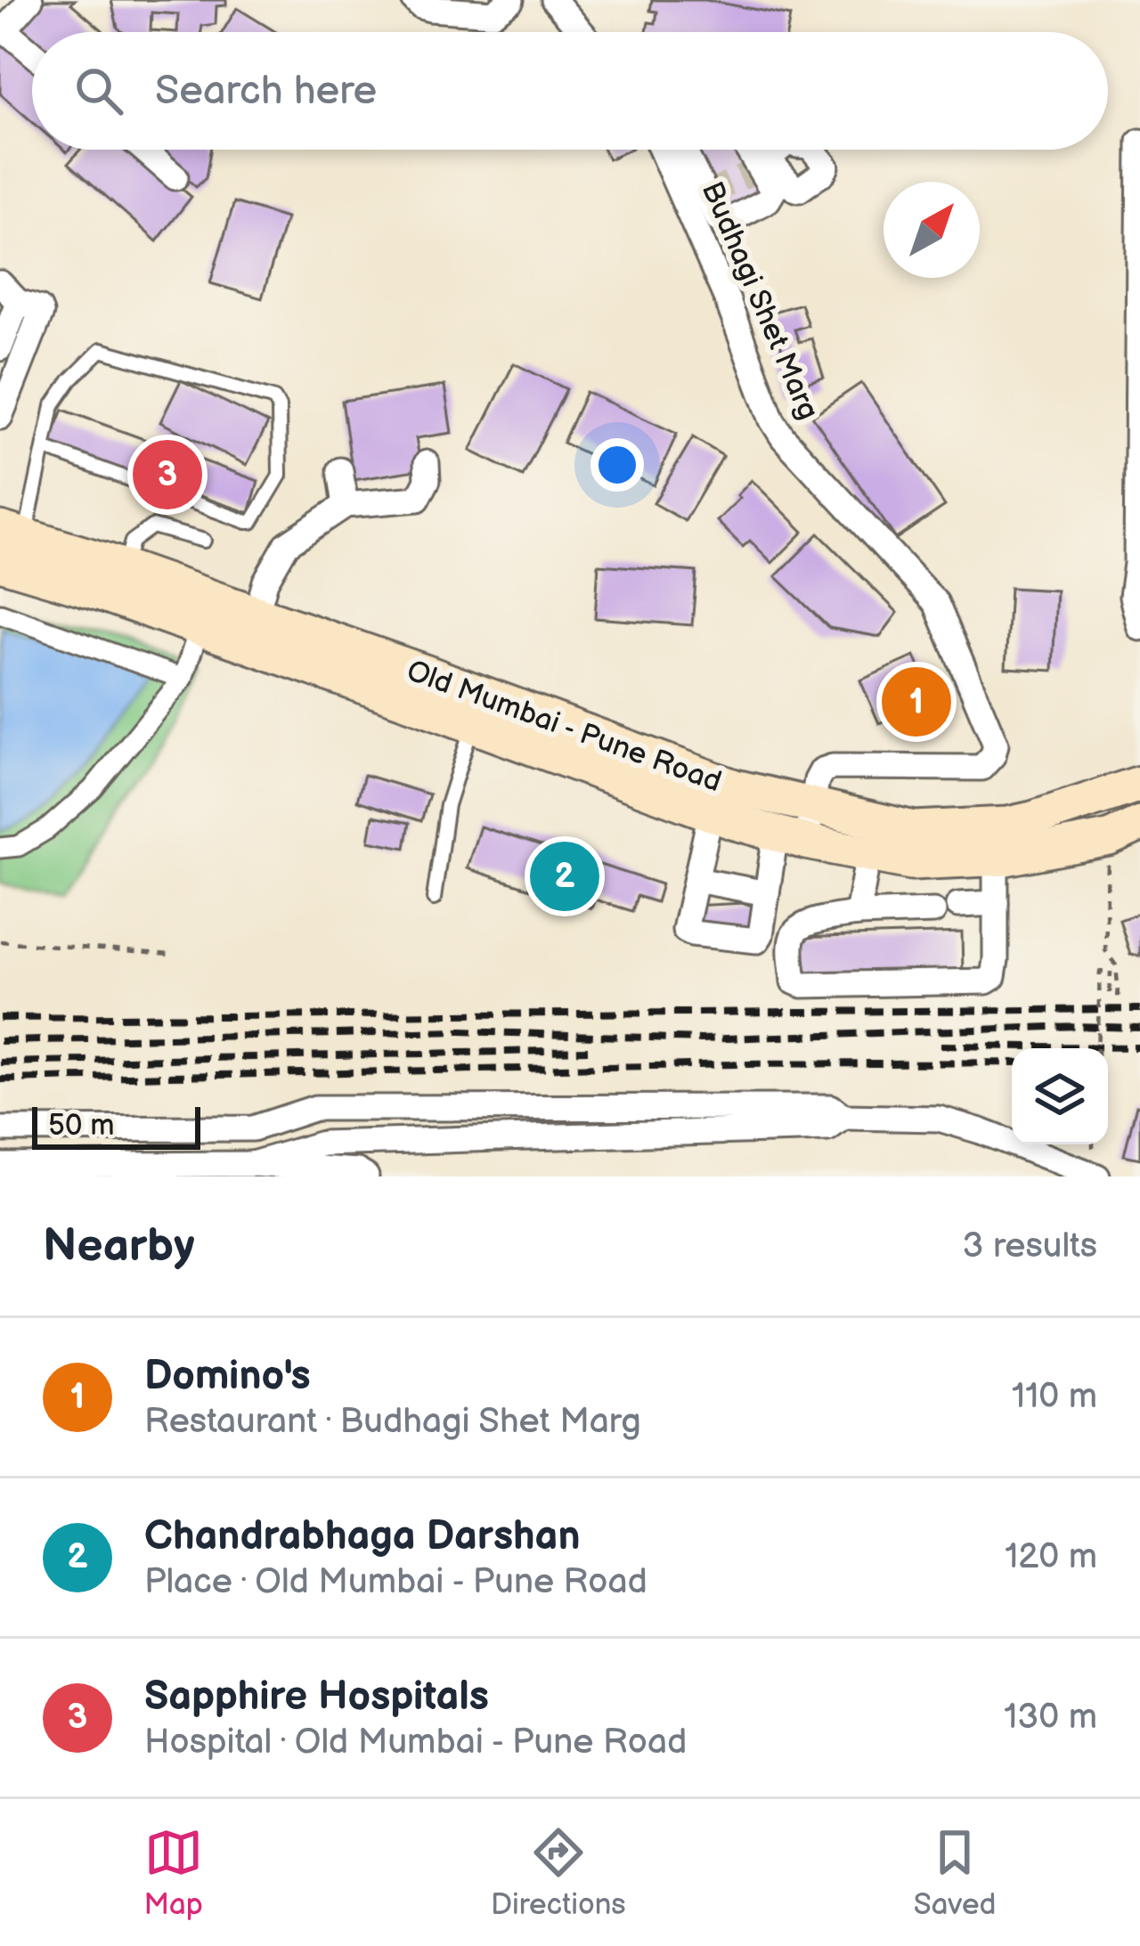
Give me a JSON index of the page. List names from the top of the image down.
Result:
{
  "streets": {
    "main road": ["Old Mumbai - Pune Road"],
    "street": ["Budhagi Shet Marg"]
  },
  "crossings": [
    ["Budhagi Shet Marg", "Old Mumbai - Pune Road"]
  ],
  "scale_bar": "50 m",
  "north": "top right",
  "page": {
    "search": "Search here",
    "pins": ["3", "1", "2"],
    "scale": "50 m",
    "heading": ["Nearby", "3 results"],
    "list": [
      {
        "mark": "1",
        "name": "Domino's",
        "note": "Restaurant · Budhagi Shet Marg",
        "value": "110 m"
      },
      {
        "mark": "2",
        "name": "Chandrabhaga Darshan",
        "note": "Place · Old Mumbai - Pune Road",
        "value": "120 m"
      },
      {
        "mark": "3",
        "name": "Sapphire Hospitals",
        "note": "Hospital · Old Mumbai - Pune Road",
        "value": "130 m"
      }
    ],
    "nav": ["Map", "Directions", "Saved"]
  }
}
